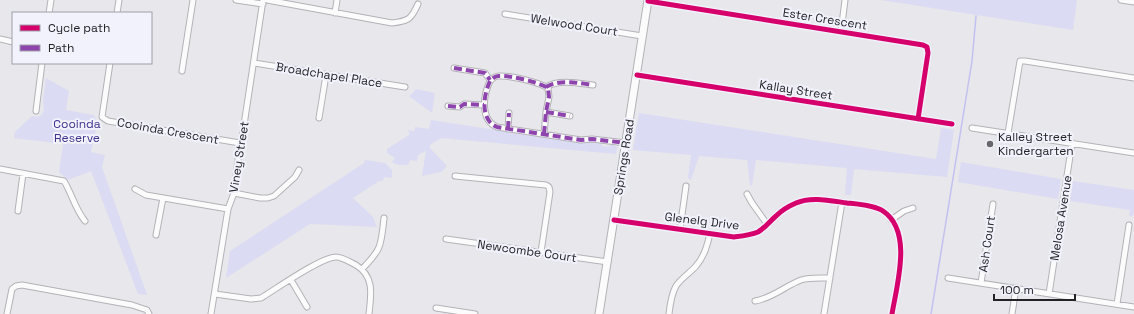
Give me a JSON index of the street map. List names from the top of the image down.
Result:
{
  "streets": {
    "main road": ["Springs Road"],
    "street": [
      "Ester Crescent",
      "Welwood Court",
      "Broadchapel Place",
      "Kallay Street",
      "Cooinda Crescent",
      "Viney Street",
      "Melosa Avenue",
      "Glenelg Drive",
      "Ash Court",
      "Newcombe Court"
    ]
  },
  "crossings": [
    ["Ester Crescent", "Kallay Street"],
    ["Ester Crescent", "Springs Road"],
    ["Welwood Court", "Springs Road"],
    ["Broadchapel Place", "Viney Street"],
    ["Kallay Street", "Springs Road"],
    ["Cooinda Crescent", "Viney Street"],
    ["Springs Road", "Glenelg Drive"],
    ["Springs Road", "Newcombe Court"]
  ],
  "parks": ["Cooinda Reserve"],
  "places": ["Kalley Street Kindergarten"],
  "legend": ["Cycle path", "Path"],
  "scale_bar": "100 m"
}
